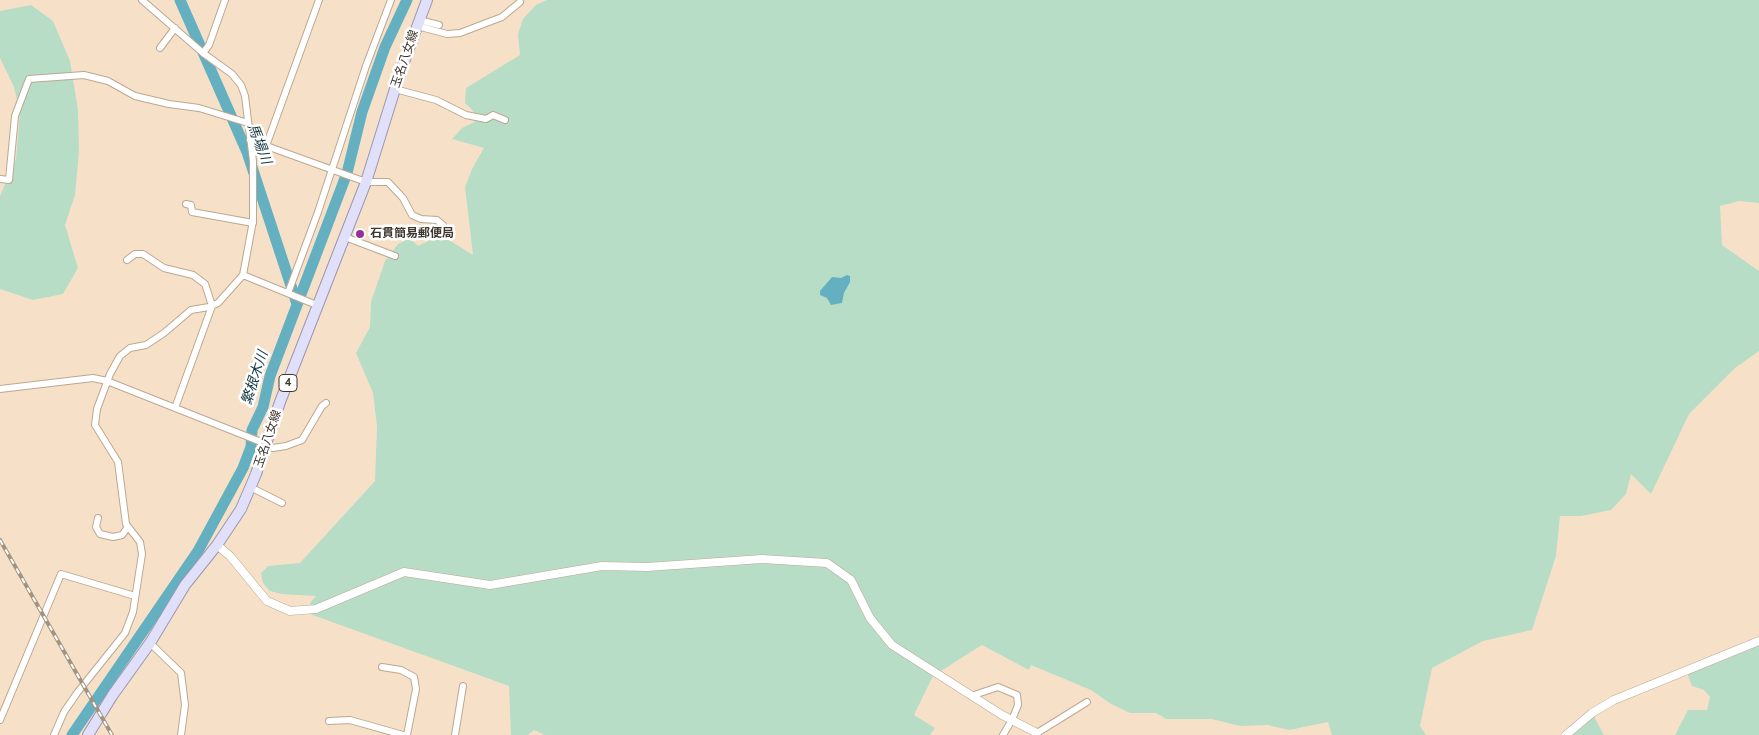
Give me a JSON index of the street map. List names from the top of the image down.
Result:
{
  "streets": {
    "main road": ["玉名八女線", "4"]
  },
  "water": ["馬場川", "繁根木川"],
  "places": ["石貫簡易郵便局"]
}
